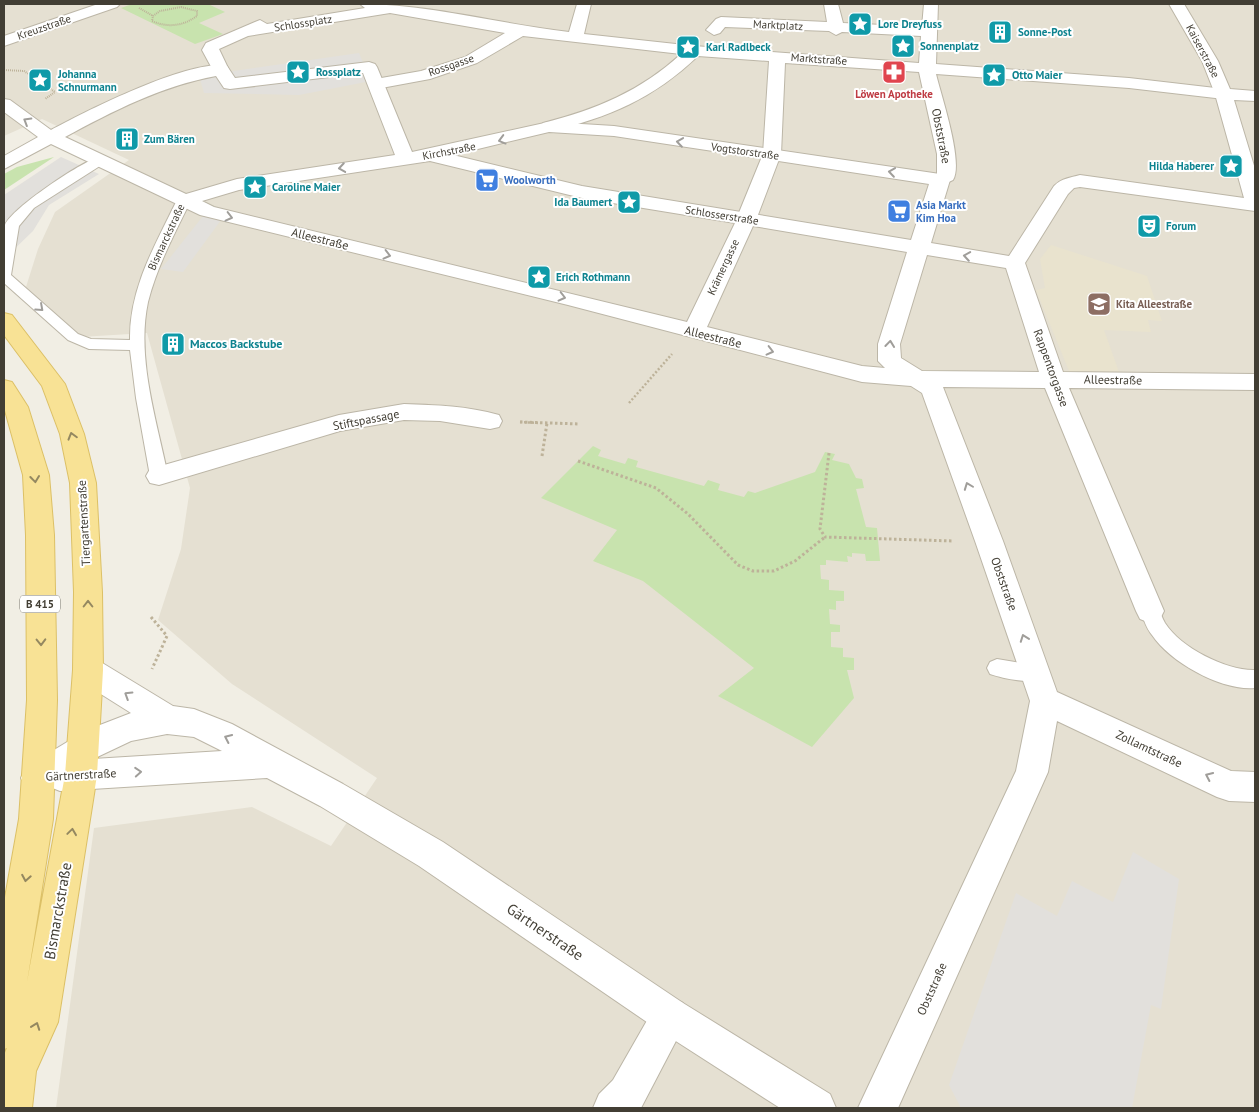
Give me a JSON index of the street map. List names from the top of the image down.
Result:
{
  "streets": {
    "main road": ["Bismarckstraße", "Tiergartenstraße", "B 415"],
    "street": [
      "Schlossplatz",
      "Marktplatz",
      "Kreuzstraße",
      "Kaiserstraße",
      "Marktstraße",
      "Rossgasse",
      "Obststraße",
      "Kirchstraße",
      "Vogtstorstraße",
      "Schlosserstraße",
      "Alleestraße",
      "Krämergasse",
      "Rappentorgasse",
      "Stiftspassage",
      "Zollamtstraße",
      "Gärtnerstraße"
    ]
  },
  "crossings": [
    ["Schlossplatz", "Marktstraße"],
    ["Kaiserstraße", "Marktstraße"],
    ["Marktstraße", "Rossgasse"],
    ["Marktstraße", "Obststraße"],
    ["Marktstraße", "Kirchstraße"],
    ["Marktstraße", "Krämergasse"],
    ["Obststraße", "Vogtstorstraße"],
    ["Obststraße", "Schlosserstraße"],
    ["Obststraße", "Alleestraße"],
    ["Obststraße", "Zollamtstraße"],
    ["Kirchstraße", "Vogtstorstraße"],
    ["Kirchstraße", "Schlosserstraße"],
    ["Kirchstraße", "Bismarckstraße"],
    ["Kirchstraße", "Alleestraße"],
    ["Vogtstorstraße", "Krämergasse"],
    ["Schlosserstraße", "Krämergasse"],
    ["Schlosserstraße", "Rappentorgasse"],
    ["Bismarckstraße", "Alleestraße"],
    ["Bismarckstraße", "Stiftspassage"],
    ["Bismarckstraße", "Tiergartenstraße"],
    ["Bismarckstraße", "B 415"],
    ["Bismarckstraße", "Gärtnerstraße"],
    ["Alleestraße", "Krämergasse"],
    ["Alleestraße", "Rappentorgasse"],
    ["Tiergartenstraße", "Gärtnerstraße"],
    ["B 415", "Gärtnerstraße"]
  ],
  "one_way": [
    "Obststraße",
    "Kirchstraße",
    "Vogtstorstraße",
    "Alleestraße",
    "Zollamtstraße"
  ],
  "places": {
    "place": [
      "Lore Dreyfuss",
      "Sonnenplatz",
      "Karl Radlbeck",
      "Rossplatz",
      "Otto Maier",
      "Johanna Schnurmann",
      "Hilda Haberer",
      "Caroline Maier",
      "Ida Baumert",
      "Erich Rothmann"
    ],
    "building": ["Sonne-Post", "Zum Bären", "Maccos Backstube"],
    "pharmacy": ["Löwen Apotheke"],
    "supermarket": ["Woolworth", "Asia Markt Kim Hoa"],
    "theatre": ["Forum"],
    "school or university": ["Kita Alleestraße"]
  }
}
